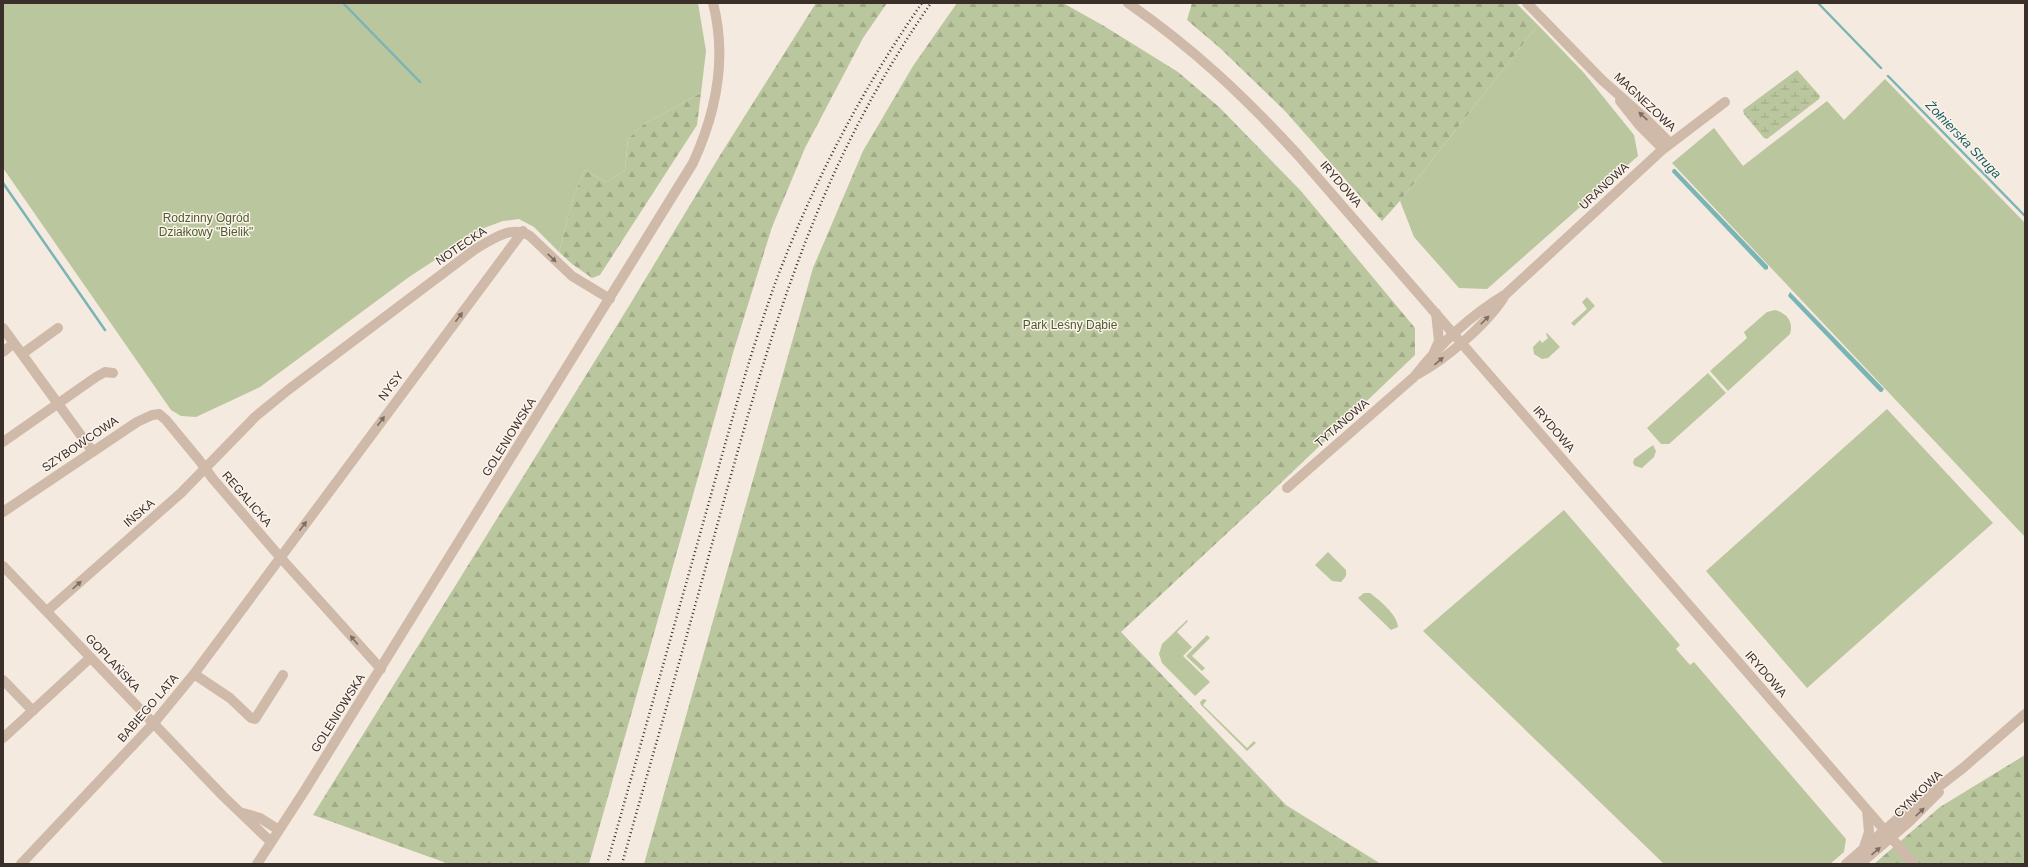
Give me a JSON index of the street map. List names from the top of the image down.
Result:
{
  "streets": {
    "street": [
      "MAGNEZOWA",
      "IRYDOWA",
      "URANOWA",
      "NOTECKA",
      "NYSY",
      "TYTANOWA",
      "GOLENIOWSKA",
      "SZYBOWCOWA",
      "REGALICKA",
      "IŃSKA",
      "GOPLAŃSKA",
      "BABIEGO LATA",
      "CYNKOWA"
    ]
  },
  "crossings": [
    ["MAGNEZOWA", "URANOWA"],
    ["IRYDOWA", "URANOWA"],
    ["IRYDOWA", "TYTANOWA"],
    ["IRYDOWA", "CYNKOWA"],
    ["URANOWA", "TYTANOWA"],
    ["NOTECKA", "NYSY"],
    ["NOTECKA", "REGALICKA"],
    ["NYSY", "REGALICKA"],
    ["NYSY", "BABIEGO LATA"],
    ["GOLENIOWSKA", "REGALICKA"],
    ["GOLENIOWSKA", "GOPLAŃSKA"],
    ["SZYBOWCOWA", "REGALICKA"],
    ["SZYBOWCOWA", "IŃSKA"],
    ["REGALICKA", "IŃSKA"],
    ["REGALICKA", "BABIEGO LATA"],
    ["IŃSKA", "GOPLAŃSKA"],
    ["GOPLAŃSKA", "BABIEGO LATA"]
  ],
  "one_way": ["NYSY", "IŃSKA"],
  "water": ["Żołnierska Struga"],
  "parks": ["Rodzinny Ogród Działkowy \"Bielik\"", "Park Leśny Dąbie"]
}
